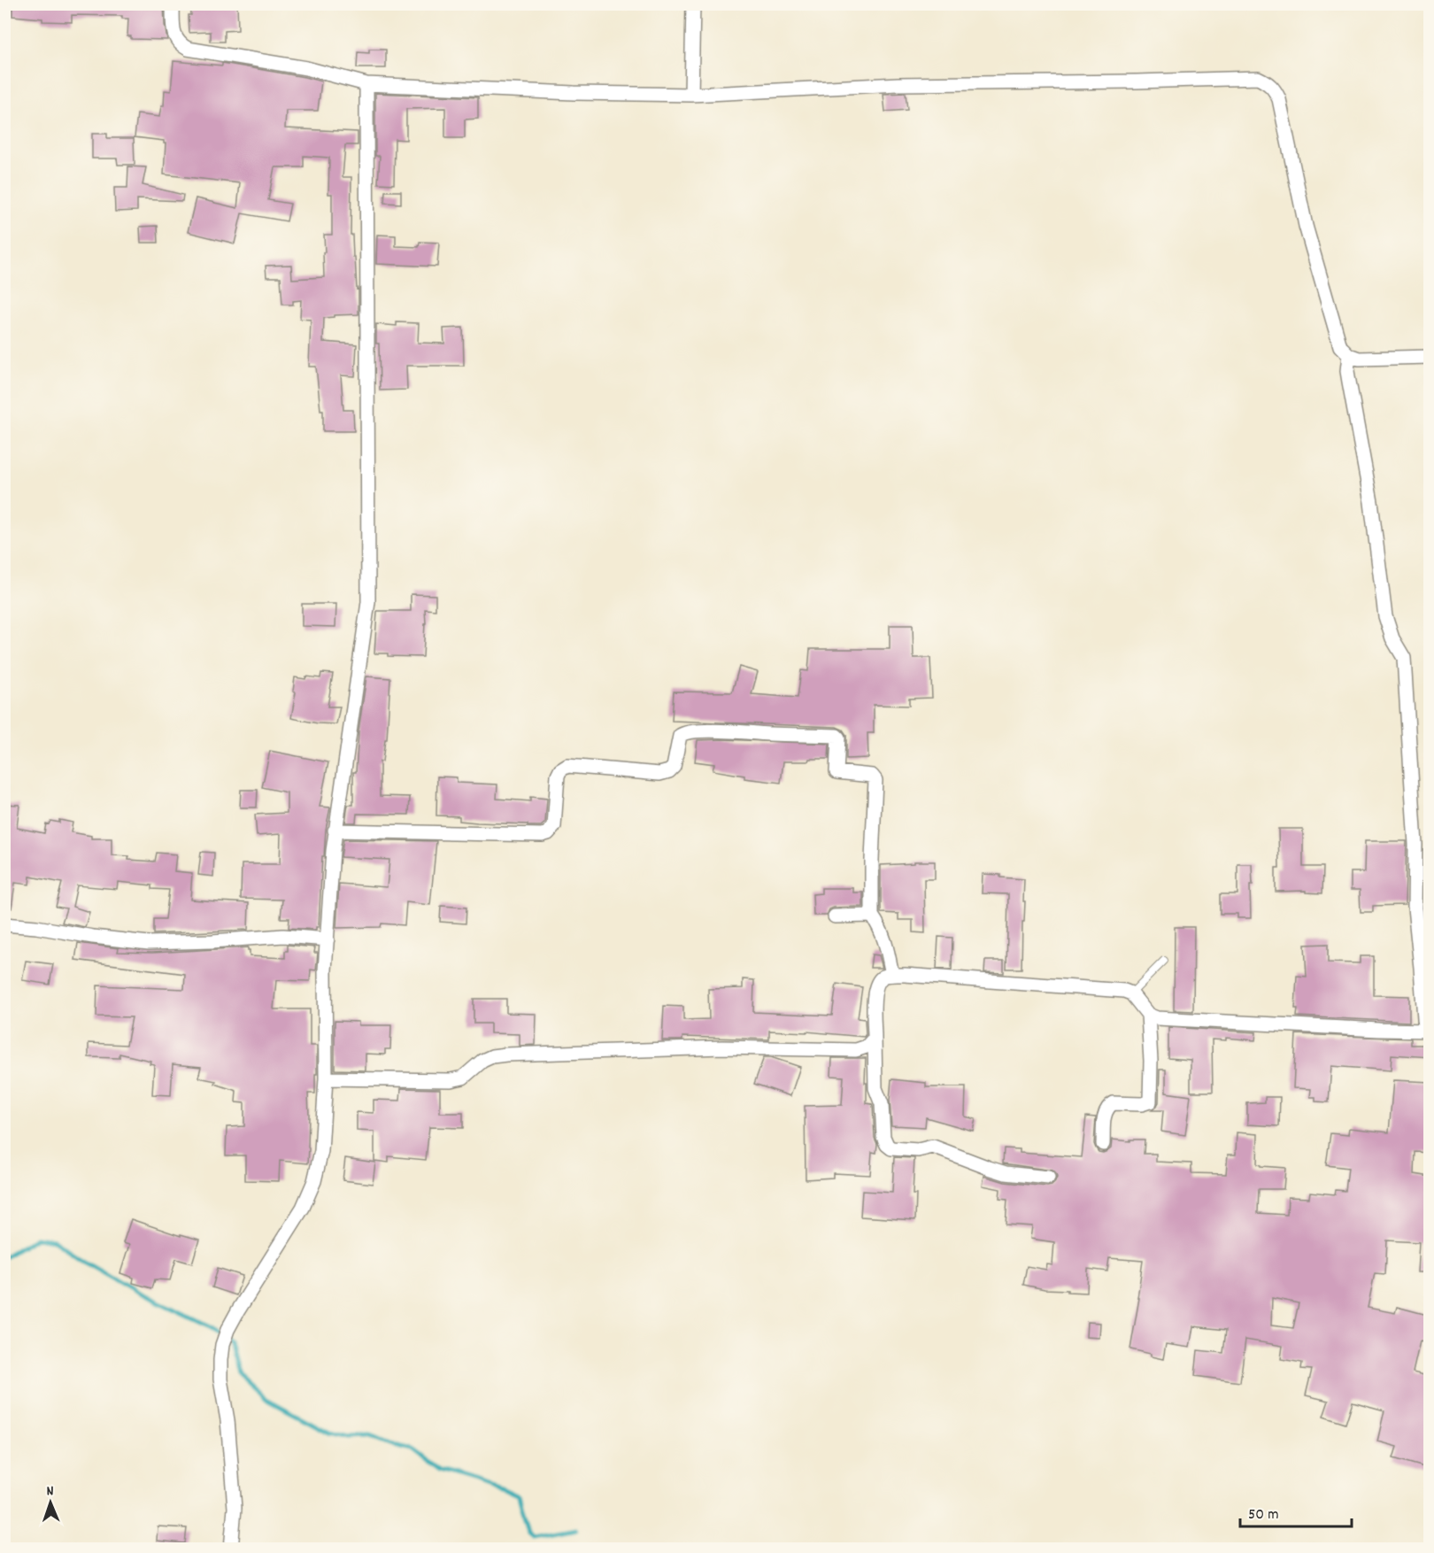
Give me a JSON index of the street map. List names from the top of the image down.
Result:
{
  "scale_bar": "50 m",
  "north": "top"
}
